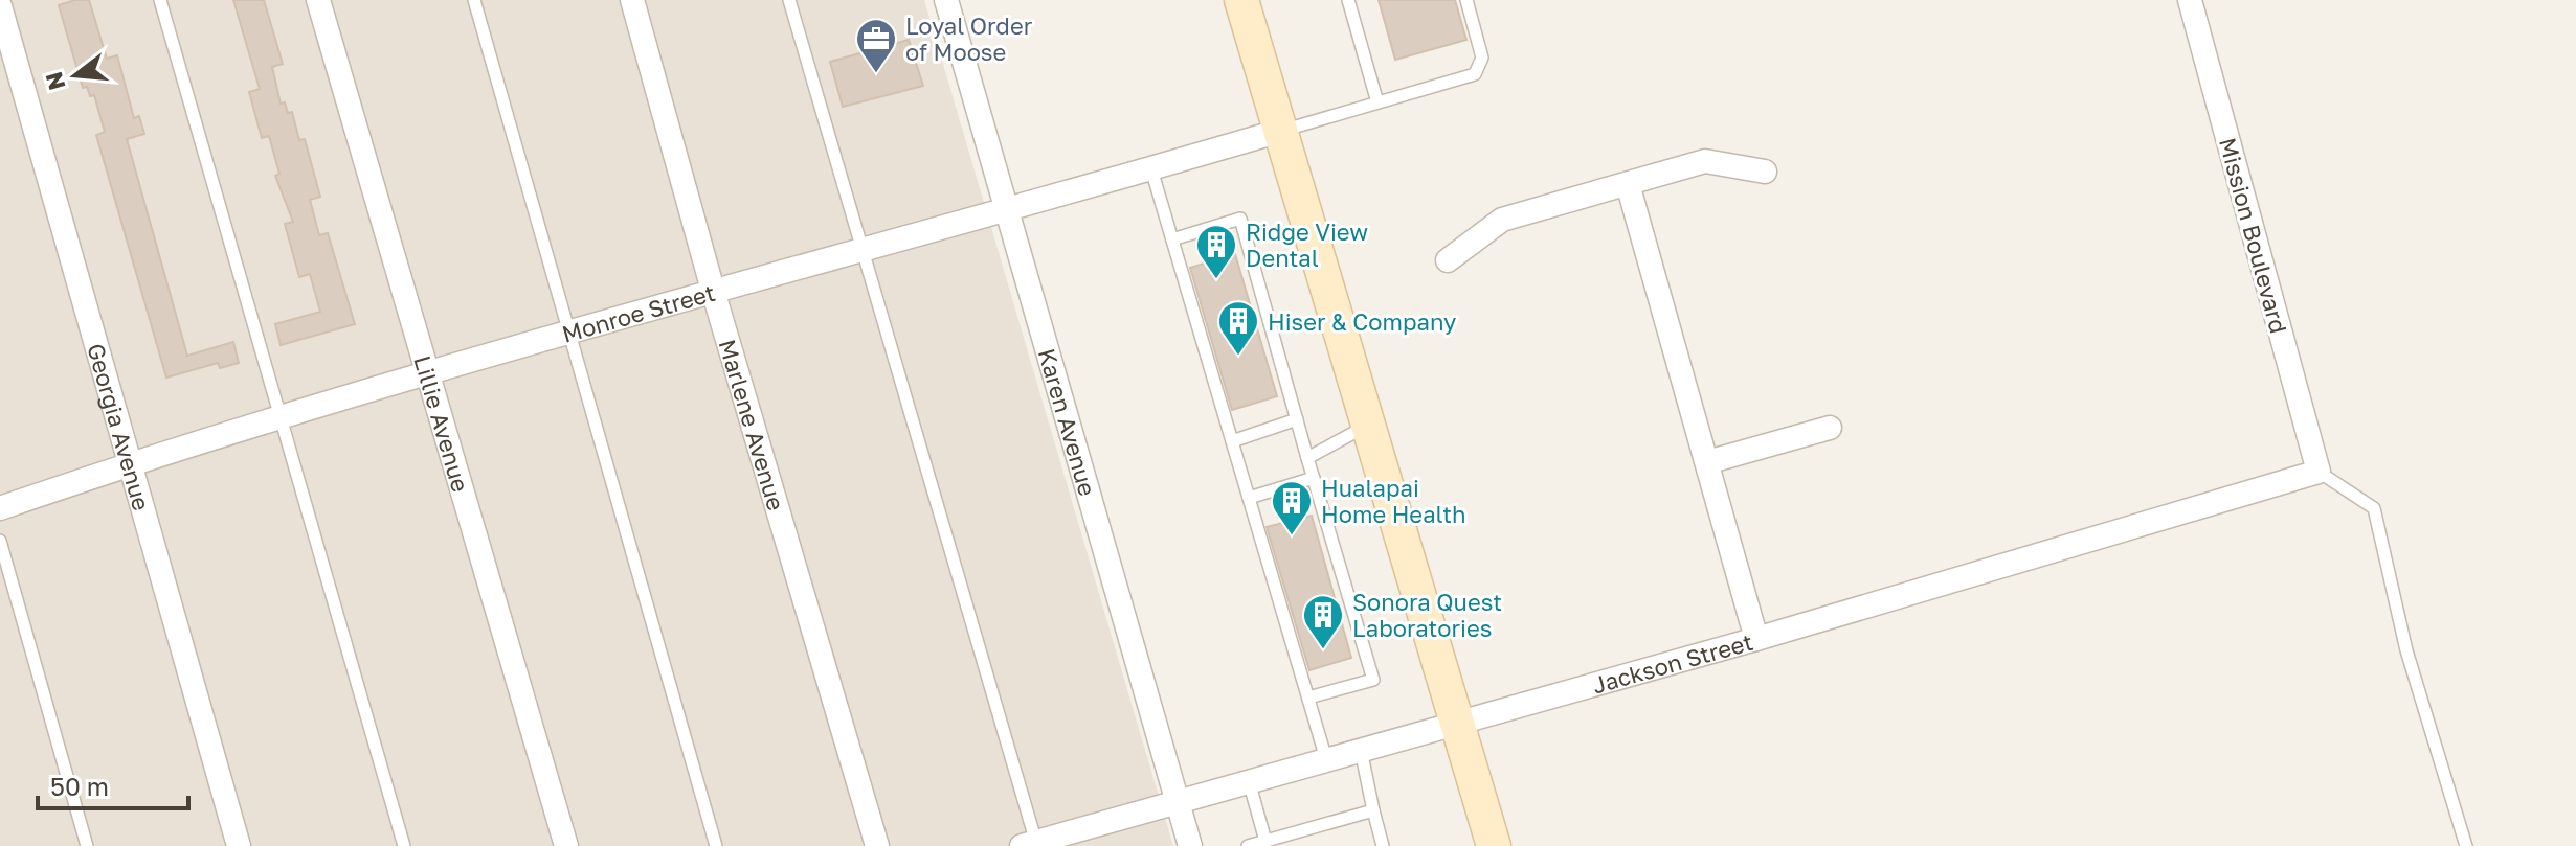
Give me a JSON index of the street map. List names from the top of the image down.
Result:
{
  "streets": {
    "street": [
      "Mission Boulevard",
      "Monroe Street",
      "Karen Avenue",
      "Lillie Avenue",
      "Marlene Avenue",
      "Georgia Avenue",
      "Jackson Street"
    ]
  },
  "crossings": [
    ["Mission Boulevard", "Jackson Street"],
    ["Monroe Street", "Karen Avenue"],
    ["Monroe Street", "Lillie Avenue"],
    ["Monroe Street", "Marlene Avenue"],
    ["Monroe Street", "Georgia Avenue"],
    ["Karen Avenue", "Jackson Street"]
  ],
  "places": {
    "office": ["Loyal Order of Moose"],
    "building": [
      "Ridge View Dental",
      "Hiser & Company",
      "Hualapai Home Health",
      "Sonora Quest Laboratories"
    ]
  },
  "scale_bar": "50 m",
  "north": "left"
}
